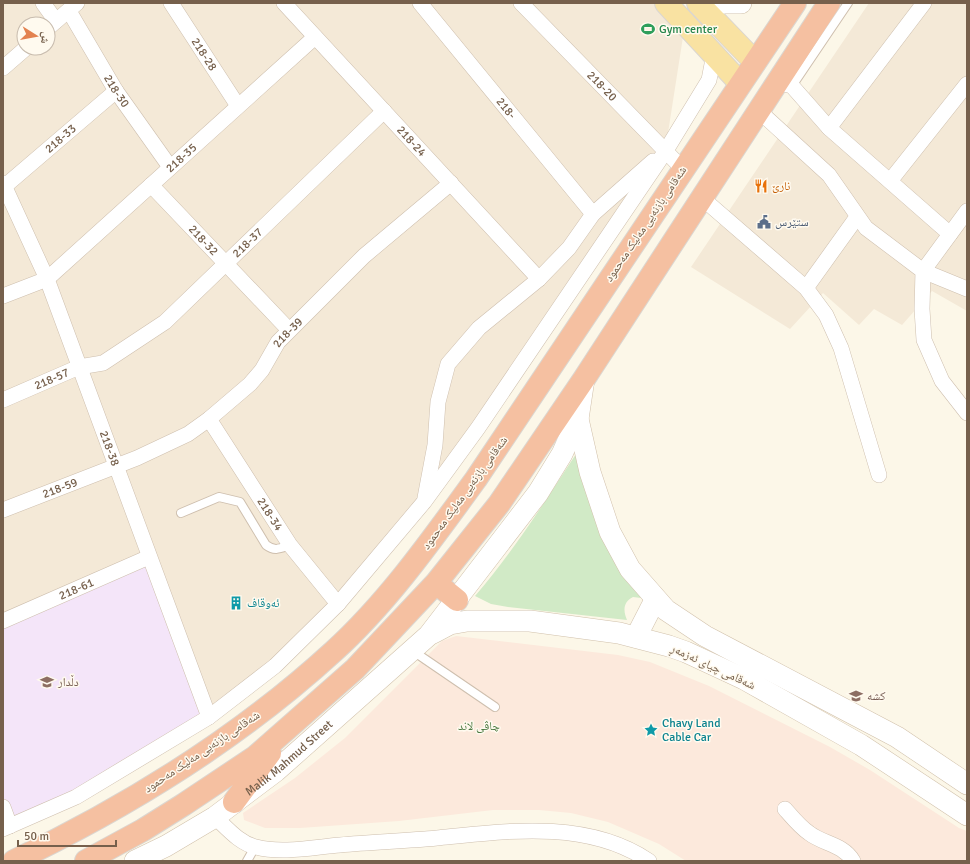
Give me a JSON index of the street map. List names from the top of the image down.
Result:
{
  "streets": {
    "highway": ["شەقامی بازنەیی مەلیک مەحمود"],
    "main road": ["شەقامی چیای ئەزمەڕ", "Malik Mahmud Street"],
    "street": [
      "218-28",
      "218-20",
      "218-30",
      "218-",
      "218-33",
      "218-24",
      "218-35",
      "218-32",
      "218-37",
      "218-39",
      "218-57",
      "218-38",
      "218-59",
      "218-34",
      "218-61"
    ]
  },
  "crossings": [
    ["218-28", "218-35"],
    ["218-20", "شەقامی بازنەیی مەلیک مەحمود"],
    ["218-30", "218-33"],
    ["218-30", "218-35"],
    ["218-33", "218-38"],
    ["218-24", "218-35"],
    ["218-24", "218-37"],
    ["218-24", "218-39"],
    ["218-35", "218-32"],
    ["218-35", "218-38"],
    ["218-32", "218-37"],
    ["218-32", "218-39"],
    ["218-37", "218-57"],
    ["218-39", "218-38"],
    ["218-39", "218-59"],
    ["218-39", "218-34"],
    ["218-57", "218-38"],
    ["218-38", "218-59"],
    ["218-38", "218-61"],
    ["شەقامی چیای ئەزمەڕ", "Malik Mahmud Street"]
  ],
  "parks": ["چاڤی لاند"],
  "places": {
    "sports": ["Gym center"],
    "restaurant": ["نارێ"],
    "public building": ["ستێرس"],
    "building": ["ئەوقاف"],
    "school or university": ["دڵدار", "كشه"],
    "place": ["Chavy Land Cable Car"]
  },
  "scale_bar": "50 m",
  "north": "right"
}
